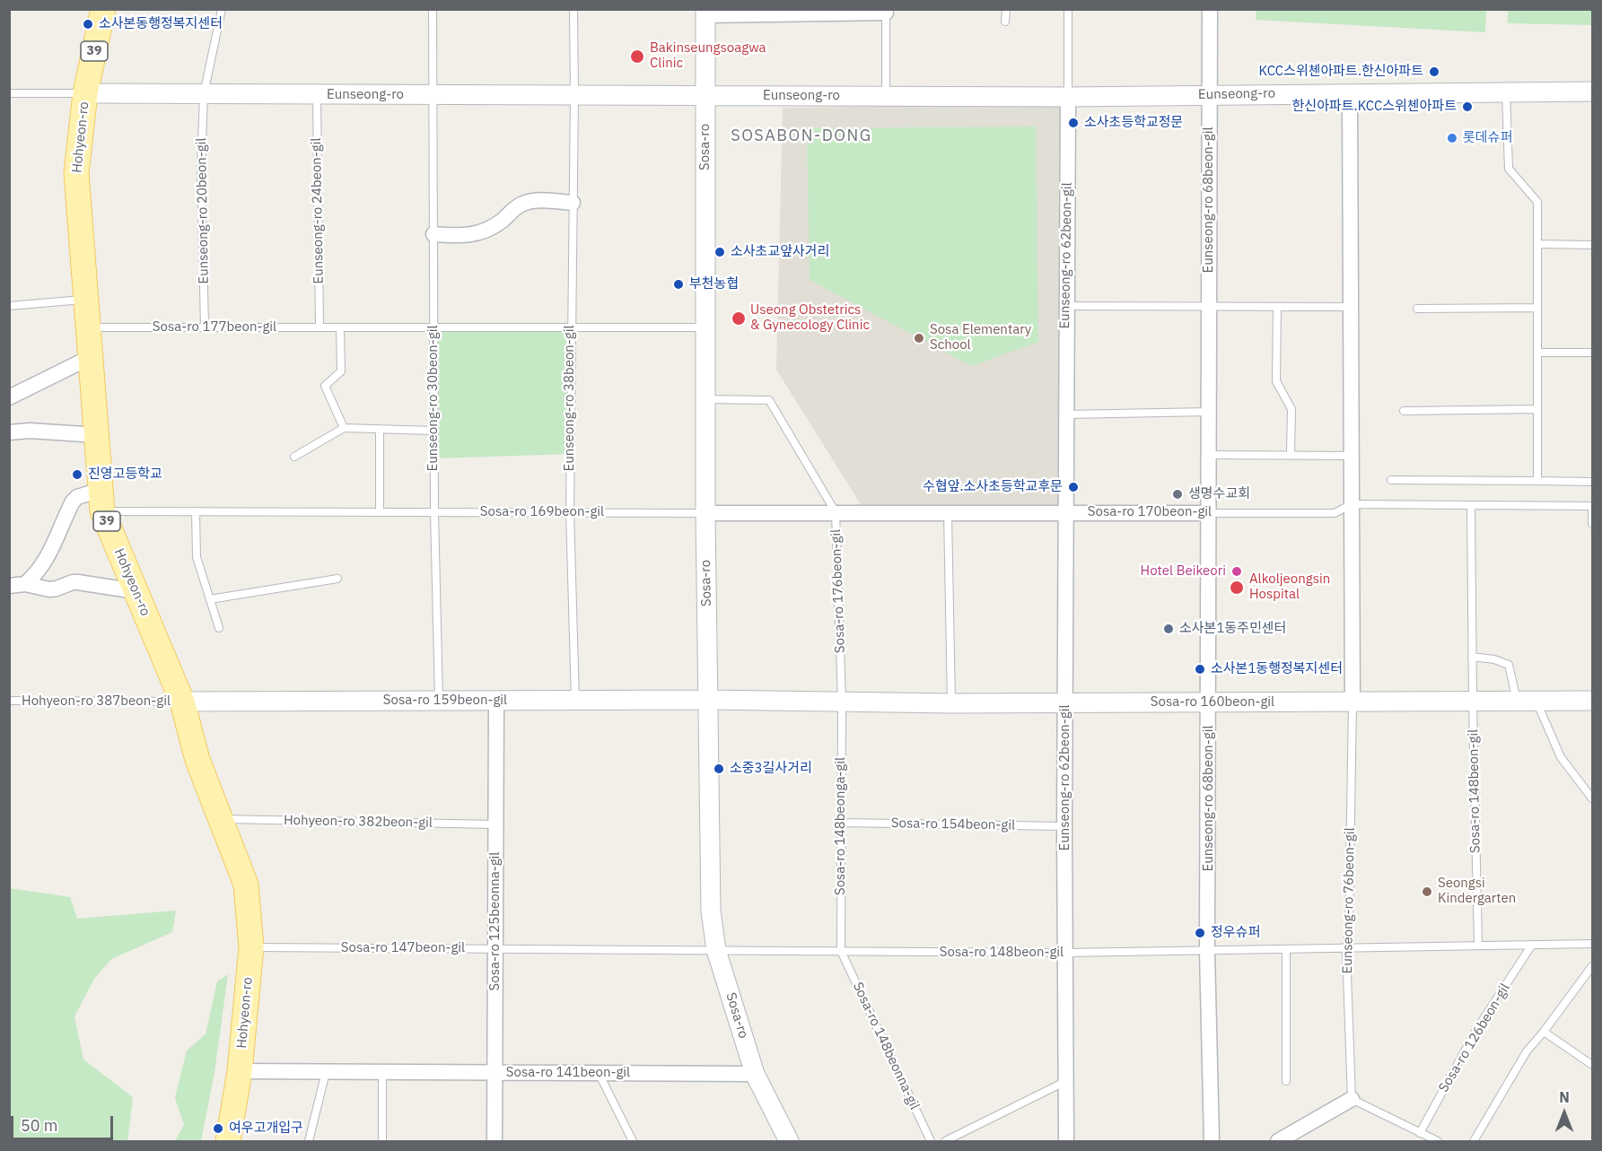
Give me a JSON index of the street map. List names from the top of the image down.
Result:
{
  "streets": {
    "main road": ["39", "Hohyeon-ro"],
    "street": [
      "Eunseong-ro",
      "Sosa-ro",
      "Eunseong-ro 68beon-gil",
      "Eunseong-ro 62beon-gil",
      "Sosa-ro 170beon-gil",
      "Sosa-ro 159beon-gil",
      "Sosa-ro 160beon-gil",
      "Sosa-ro 125beonna-gil",
      "Sosa-ro 141beon-gil"
    ],
    "lane": [
      "Eunseong-ro 20beon-gil",
      "Eunseong-ro 24beon-gil",
      "Sosa-ro 177beon-gil",
      "Eunseong-ro 30beon-gil",
      "Eunseong-ro 38beon-gil",
      "Sosa-ro 169beon-gil",
      "Sosa-ro 176beon-gil",
      "Hohyeon-ro 387beon-gil",
      "Sosa-ro 148beon-gil",
      "Hohyeon-ro 382beon-gil",
      "Sosa-ro 154beon-gil",
      "Sosa-ro 148beonga-gil",
      "Eunseong-ro 76beon-gil",
      "Sosa-ro 147beon-gil",
      "Sosa-ro 126beon-gil",
      "Sosa-ro 148beonna-gil"
    ]
  },
  "crossings": [
    ["Eunseong-ro", "Hohyeon-ro"],
    ["Eunseong-ro", "Sosa-ro"],
    ["Eunseong-ro", "Eunseong-ro 68beon-gil"],
    ["Eunseong-ro", "Eunseong-ro 20beon-gil"],
    ["Eunseong-ro", "Eunseong-ro 24beon-gil"],
    ["Eunseong-ro", "Eunseong-ro 62beon-gil"],
    ["Eunseong-ro", "Eunseong-ro 30beon-gil"],
    ["Eunseong-ro", "Eunseong-ro 38beon-gil"],
    ["Hohyeon-ro", "Sosa-ro 177beon-gil"],
    ["Hohyeon-ro", "Sosa-ro 169beon-gil"],
    ["Hohyeon-ro", "Sosa-ro 159beon-gil"],
    ["Hohyeon-ro", "Hohyeon-ro 387beon-gil"],
    ["Hohyeon-ro", "Hohyeon-ro 382beon-gil"],
    ["Hohyeon-ro", "Sosa-ro 147beon-gil"],
    ["Hohyeon-ro", "Sosa-ro 141beon-gil"],
    ["Sosa-ro", "Sosa-ro 177beon-gil"],
    ["Sosa-ro", "Sosa-ro 169beon-gil"],
    ["Sosa-ro", "Sosa-ro 170beon-gil"],
    ["Sosa-ro", "Sosa-ro 176beon-gil"],
    ["Sosa-ro", "Sosa-ro 159beon-gil"],
    ["Sosa-ro", "Sosa-ro 160beon-gil"],
    ["Sosa-ro", "Sosa-ro 148beon-gil"],
    ["Sosa-ro", "Sosa-ro 147beon-gil"],
    ["Sosa-ro", "Sosa-ro 141beon-gil"],
    ["Eunseong-ro 68beon-gil", "Sosa-ro 170beon-gil"],
    ["Eunseong-ro 68beon-gil", "Sosa-ro 160beon-gil"],
    ["Eunseong-ro 68beon-gil", "Sosa-ro 148beon-gil"],
    ["Eunseong-ro 20beon-gil", "Sosa-ro 177beon-gil"],
    ["Eunseong-ro 24beon-gil", "Sosa-ro 177beon-gil"],
    ["Eunseong-ro 62beon-gil", "Sosa-ro 170beon-gil"],
    ["Eunseong-ro 62beon-gil", "Sosa-ro 160beon-gil"],
    ["Eunseong-ro 62beon-gil", "Sosa-ro 148beon-gil"],
    ["Eunseong-ro 62beon-gil", "Sosa-ro 154beon-gil"],
    ["Sosa-ro 177beon-gil", "Eunseong-ro 30beon-gil"],
    ["Sosa-ro 177beon-gil", "Eunseong-ro 38beon-gil"],
    ["Eunseong-ro 30beon-gil", "Sosa-ro 169beon-gil"],
    ["Eunseong-ro 30beon-gil", "Sosa-ro 159beon-gil"],
    ["Eunseong-ro 38beon-gil", "Sosa-ro 169beon-gil"],
    ["Eunseong-ro 38beon-gil", "Sosa-ro 159beon-gil"],
    ["Sosa-ro 169beon-gil", "Sosa-ro 170beon-gil"],
    ["Sosa-ro 170beon-gil", "Sosa-ro 176beon-gil"],
    ["Sosa-ro 176beon-gil", "Sosa-ro 160beon-gil"],
    ["Sosa-ro 176beon-gil", "Sosa-ro 148beonga-gil"],
    ["Sosa-ro 159beon-gil", "Hohyeon-ro 387beon-gil"],
    ["Sosa-ro 159beon-gil", "Sosa-ro 160beon-gil"],
    ["Sosa-ro 159beon-gil", "Sosa-ro 125beonna-gil"],
    ["Sosa-ro 160beon-gil", "Sosa-ro 148beon-gil"],
    ["Sosa-ro 160beon-gil", "Sosa-ro 148beonga-gil"],
    ["Sosa-ro 160beon-gil", "Eunseong-ro 76beon-gil"],
    ["Sosa-ro 148beon-gil", "Sosa-ro 148beonga-gil"],
    ["Sosa-ro 148beon-gil", "Eunseong-ro 76beon-gil"],
    ["Sosa-ro 148beon-gil", "Sosa-ro 147beon-gil"],
    ["Sosa-ro 148beon-gil", "Sosa-ro 126beon-gil"],
    ["Sosa-ro 148beon-gil", "Sosa-ro 148beonna-gil"],
    ["Hohyeon-ro 382beon-gil", "Sosa-ro 125beonna-gil"],
    ["Sosa-ro 154beon-gil", "Sosa-ro 148beonga-gil"],
    ["Sosa-ro 148beonga-gil", "Sosa-ro 148beonna-gil"],
    ["Sosa-ro 125beonna-gil", "Sosa-ro 147beon-gil"],
    ["Sosa-ro 125beonna-gil", "Sosa-ro 141beon-gil"]
  ],
  "districts": ["SOSABON-DONG"],
  "places": [
    "소사본동행정복지센터",
    "Bakinseungsoagwa Clinic",
    "KCC스위첸아파트.한신아파트",
    "한신아파트.KCC스위첸아파트",
    "소사초등학교정문",
    "롯데슈퍼",
    "소사초교앞사거리",
    "부천농협",
    "Useong Obstetrics & Gynecology Clinic",
    "Sosa Elementary School",
    "진영고등학교",
    "수협앞.소사초등학교후문",
    "생명수교회",
    "Hotel Beikeori",
    "Alkoljeongsin Hospital",
    "소사본1동주민센터",
    "소사본1동행정복지센터",
    "소중3길사거리",
    "Seongsi Kindergarten",
    "정우슈퍼",
    "여우고개입구"
  ],
  "scale_bar": "50 m",
  "north": "top"
}
